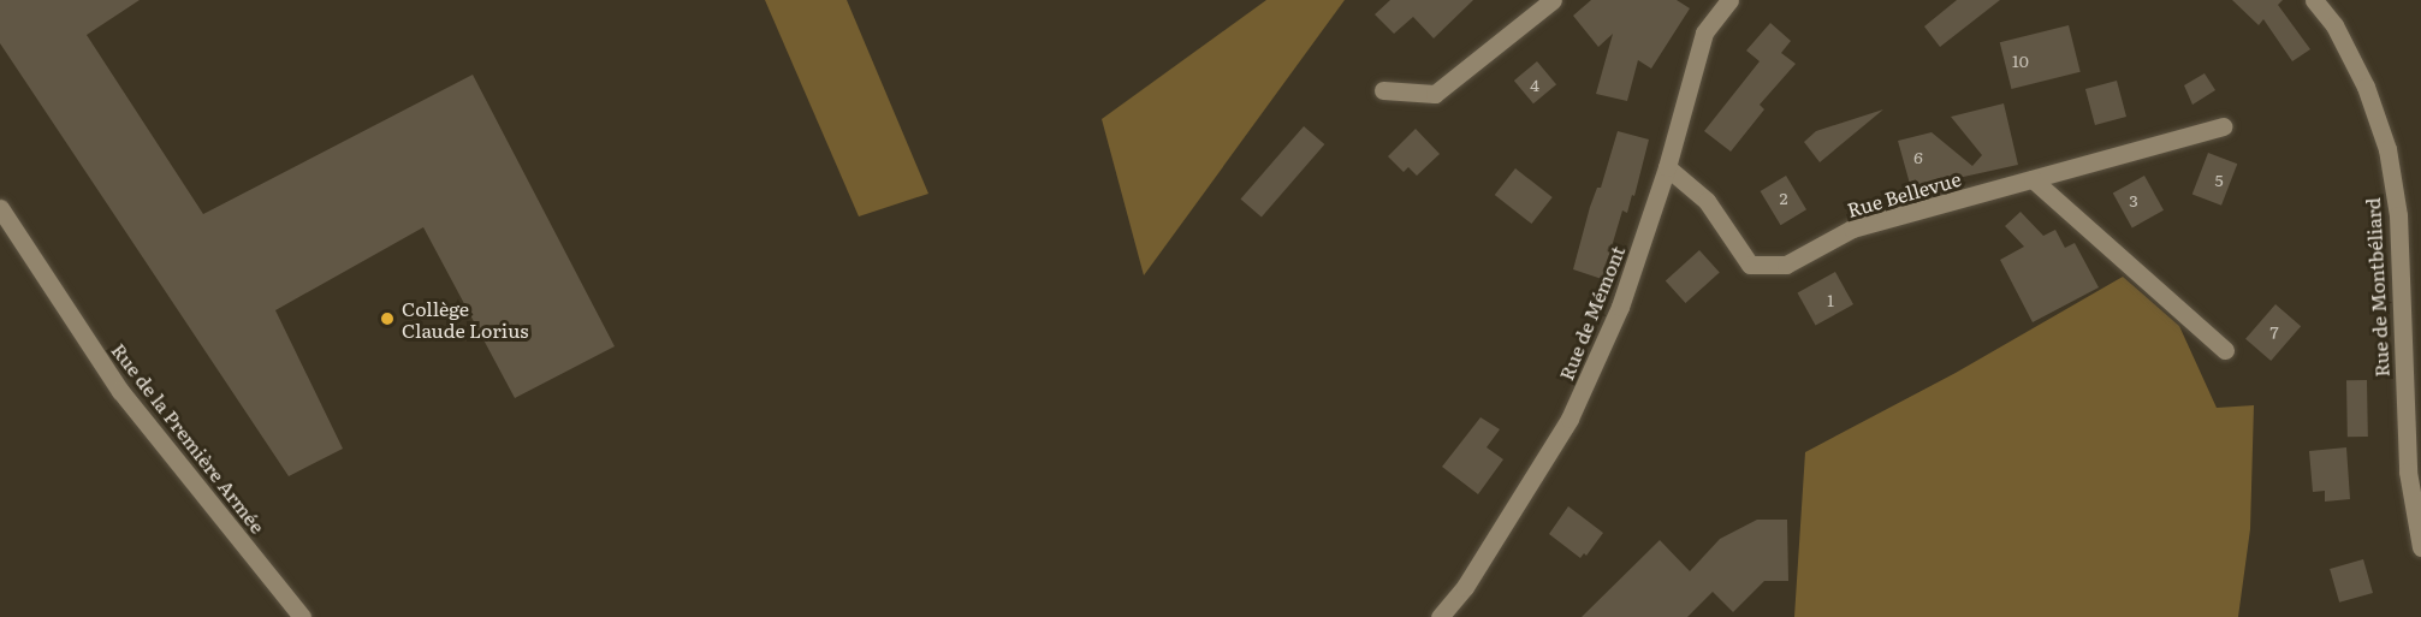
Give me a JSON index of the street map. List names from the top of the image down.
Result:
{
  "streets": {
    "street": [
      "Rue Bellevue",
      "Rue de Montbéliard",
      "Rue de Mémont",
      "Rue de la Première Armée"
    ]
  },
  "crossings": [
    ["Rue Bellevue", "Rue de Mémont"]
  ],
  "places": ["Collège Claude Lorius"],
  "house_numbers": [
    "10",
    "4",
    "6",
    "5",
    "2",
    "3",
    "1",
    "7"
  ]
}
